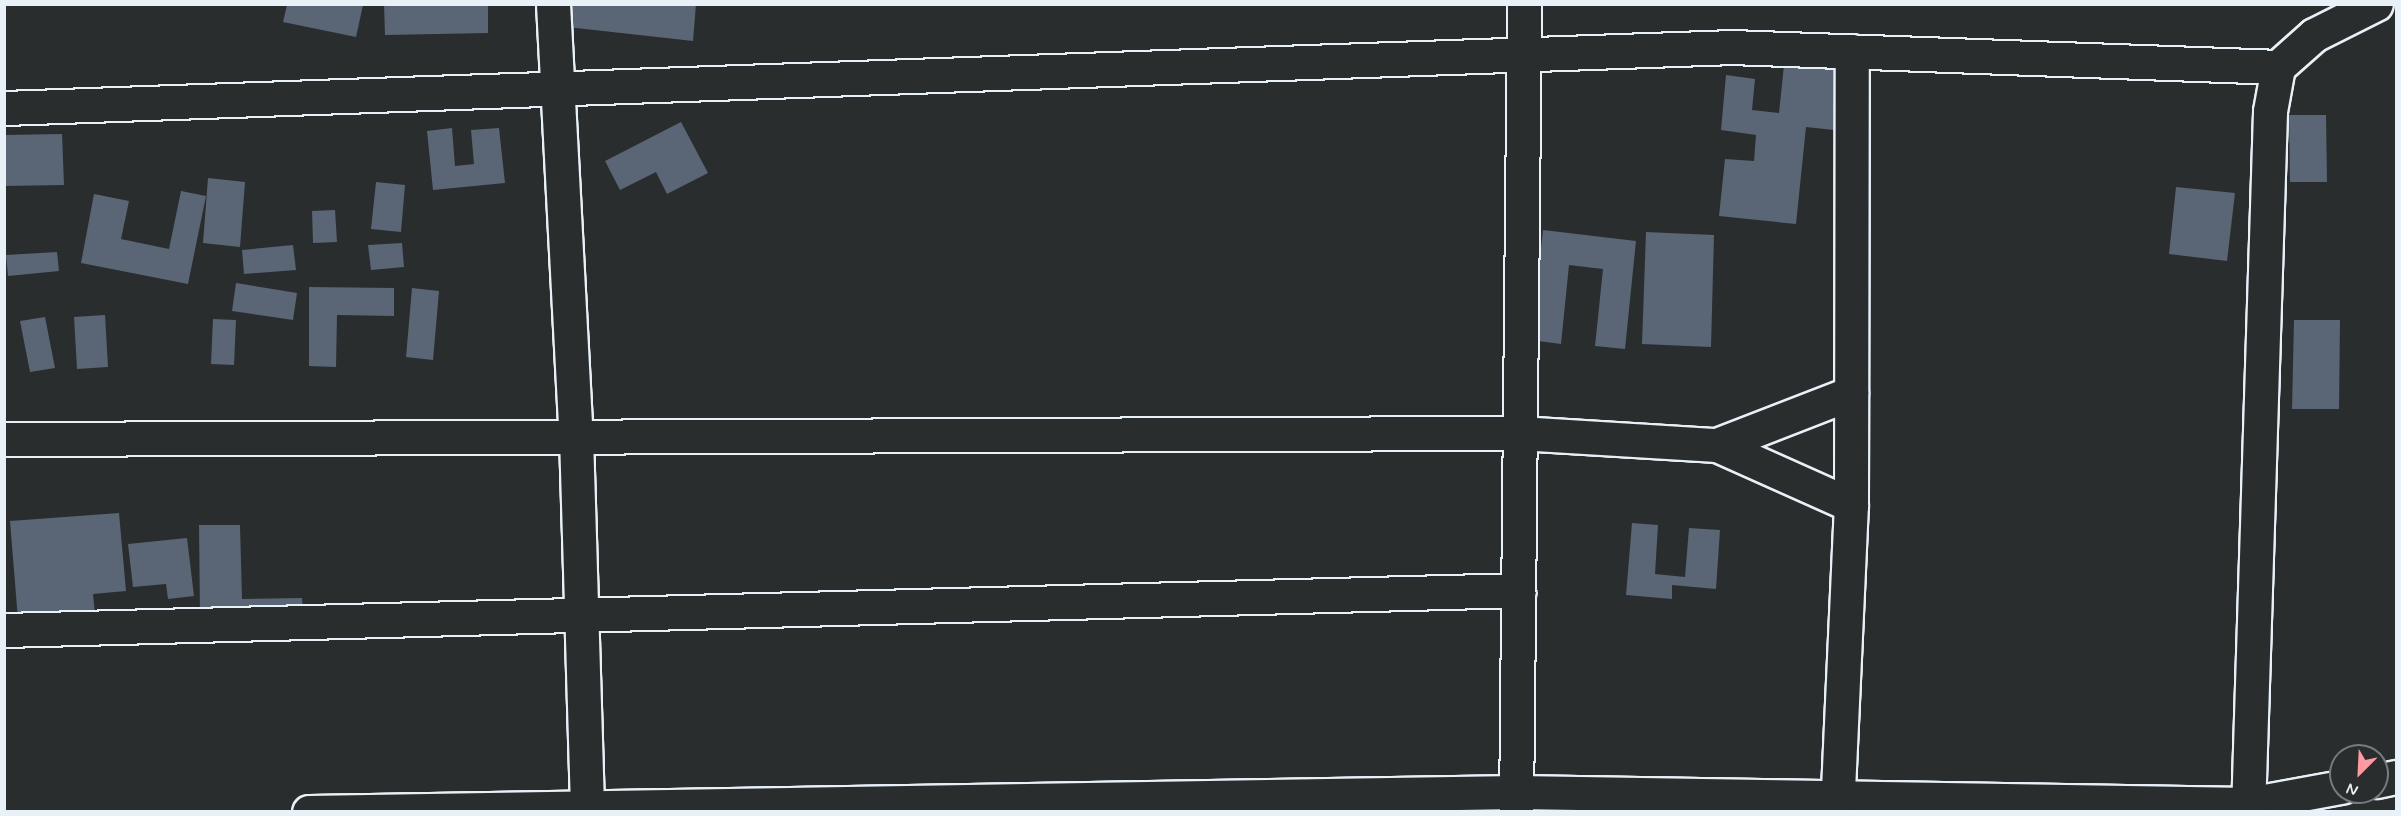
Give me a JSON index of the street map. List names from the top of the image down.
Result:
{
  "north": "bottom left"
}
